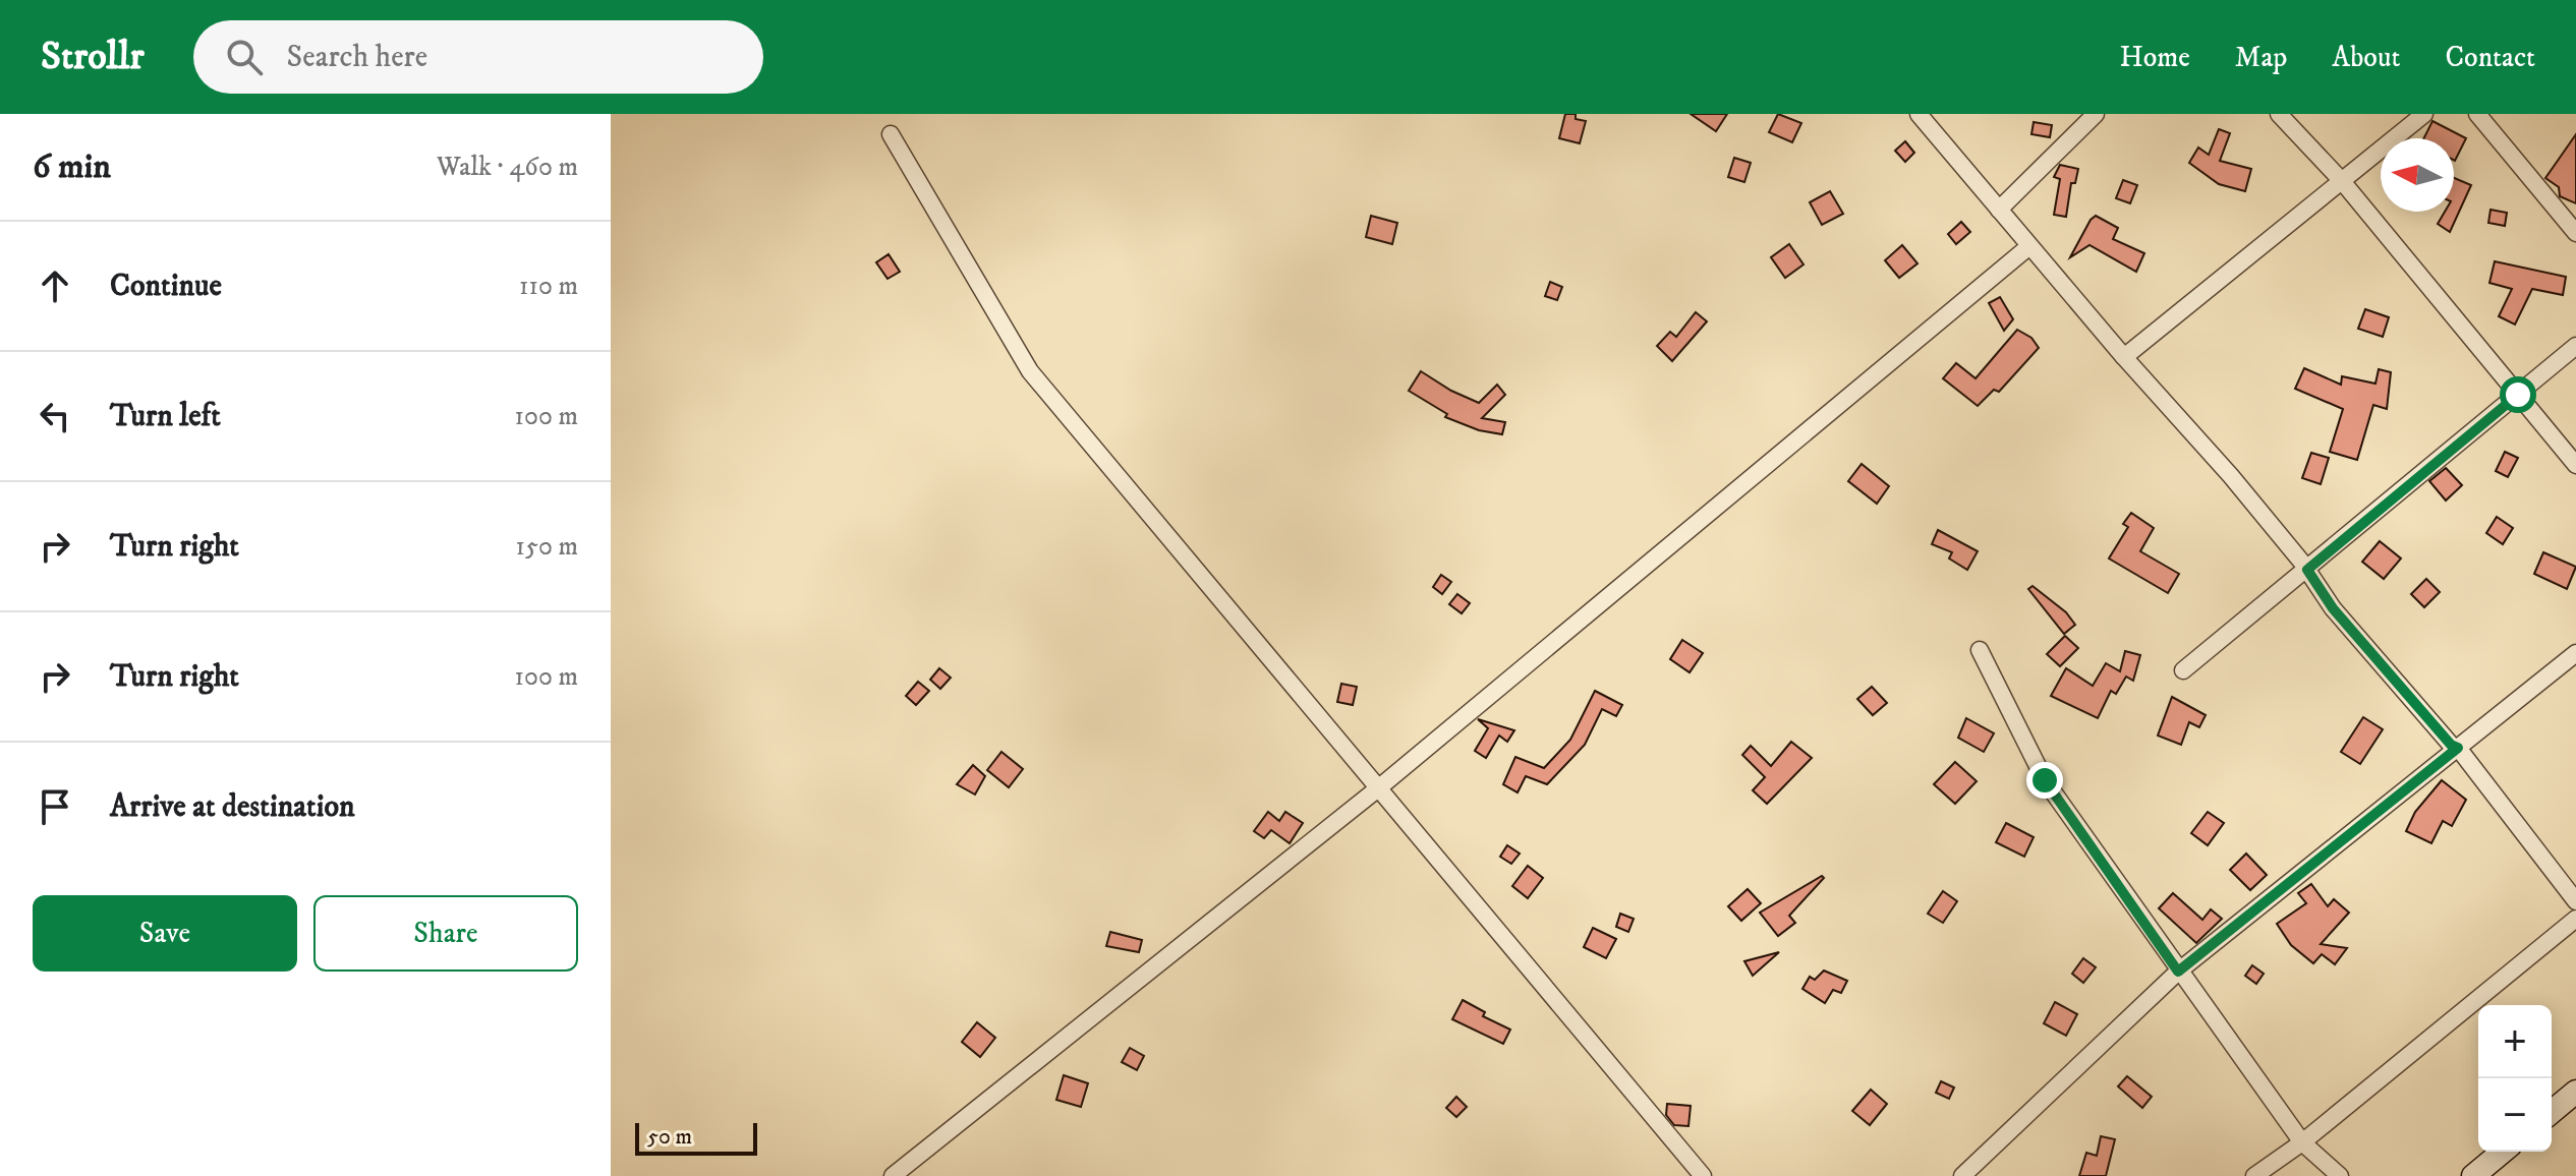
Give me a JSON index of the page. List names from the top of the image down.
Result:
{
  "scale_bar": "50 m",
  "north": "left",
  "page": {
    "header": "Strollr",
    "search": "Search here",
    "nav": [
      "Home",
      "Map",
      "About",
      "Contact"
    ],
    "heading": ["6 min", "Walk · 460 m"],
    "list": [
      ["Continue", "110 m"],
      ["Turn left", "100 m"],
      ["Turn right", "150 m"],
      ["Turn right", "100 m"],
      "Arrive at destination"
    ],
    "buttons": ["Save", "Share"],
    "map_buttons": ["+", "−"],
    "scale": "50 m"
  }
}
